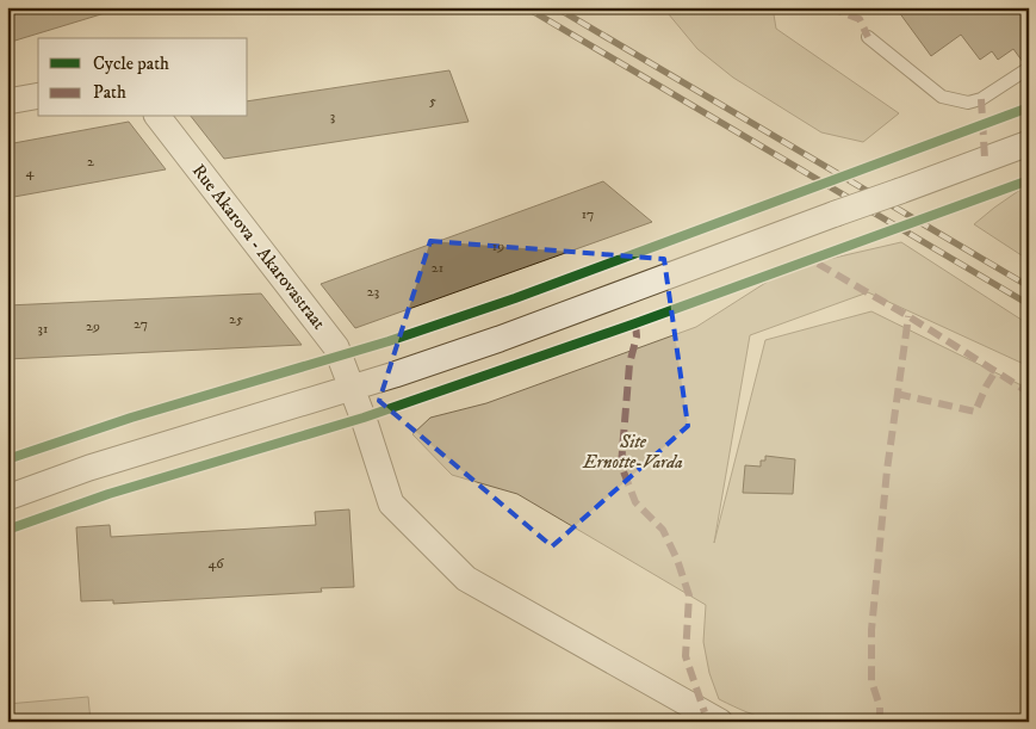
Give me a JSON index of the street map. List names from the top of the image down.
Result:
{
  "streets": {
    "street": ["Rue Akarova - Akarovastraat"]
  },
  "parks": ["Site Ernotte-Varda"],
  "house_numbers": [
    "5",
    "3",
    "2",
    "4",
    "17",
    "19",
    "21",
    "23",
    "25",
    "27",
    "29",
    "31",
    "46"
  ],
  "legend": ["Cycle path", "Path"]
}
